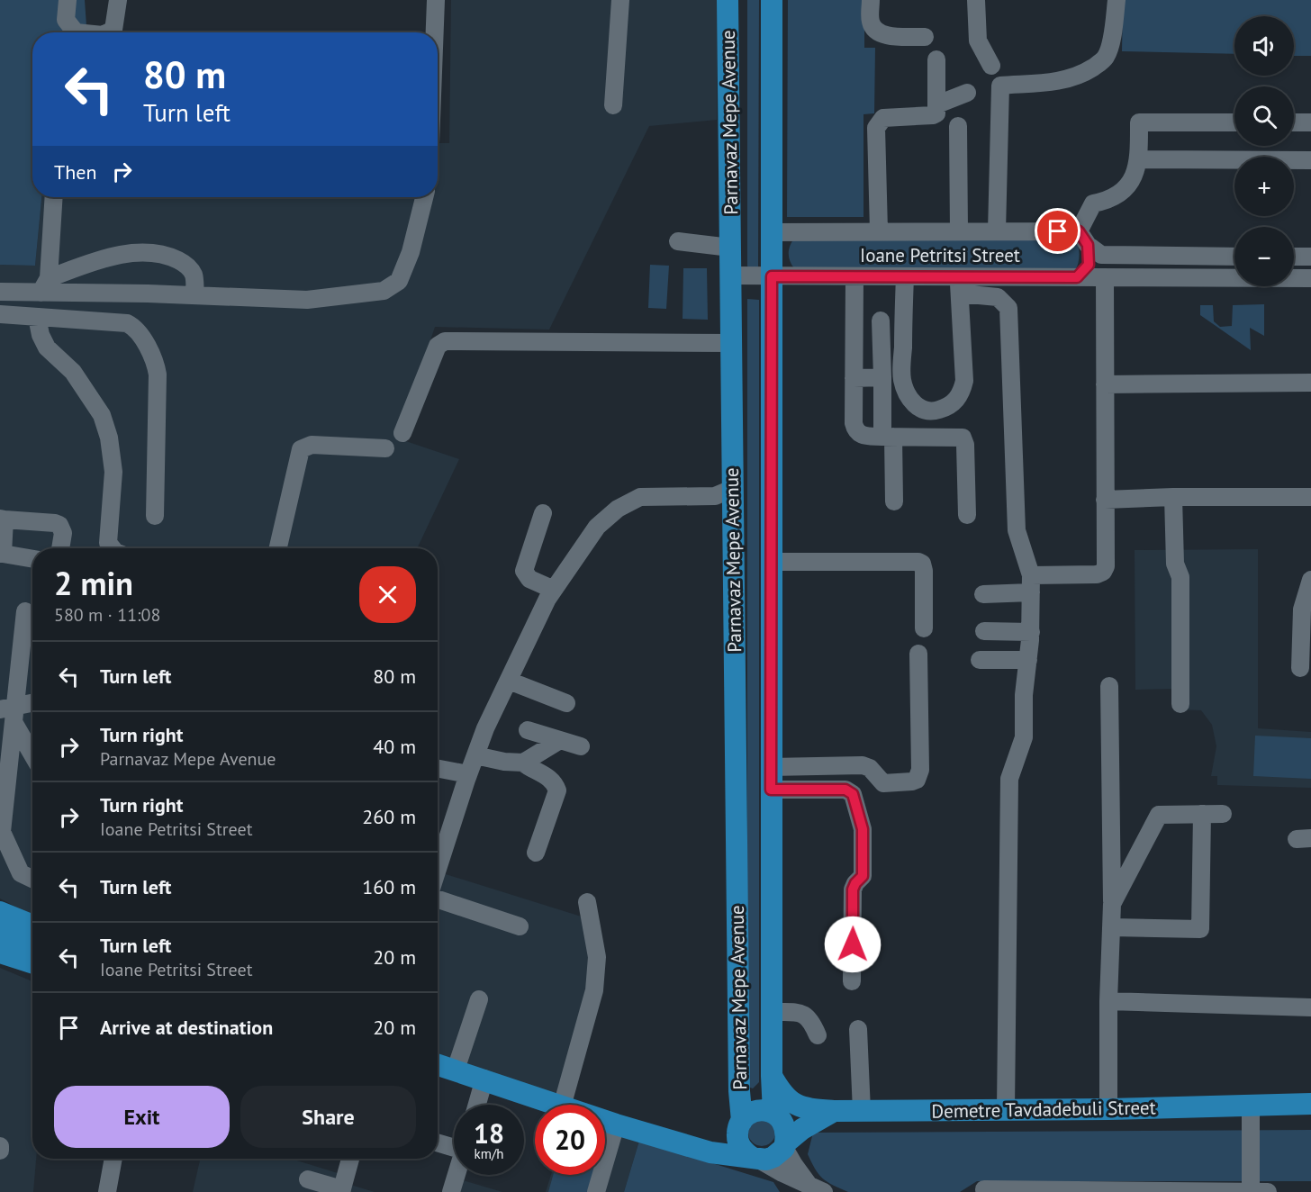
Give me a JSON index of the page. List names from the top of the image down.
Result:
{
  "streets": {
    "main road": ["Parnavaz Mepe Avenue", "Demetre Tavdadebuli Street"],
    "street": ["Ioane Petritsi Street"]
  },
  "crossings": [
    ["Parnavaz Mepe Avenue", "Ioane Petritsi Street"],
    ["Parnavaz Mepe Avenue", "Demetre Tavdadebuli Street"]
  ],
  "page": {
    "map_buttons": ["+", "−"],
    "turn": ["80 m", "Turn left"],
    "then": "Then",
    "heading": ["2 min", "580 m · 11:08"],
    "list": [
      {
        "name": "Turn left",
        "value": "80 m"
      },
      {
        "name": "Turn right",
        "note": "Parnavaz Mepe Avenue",
        "value": "40 m"
      },
      {
        "name": "Turn right",
        "note": "Ioane Petritsi Street",
        "value": "260 m"
      },
      {
        "name": "Turn left",
        "value": "160 m"
      },
      {
        "name": "Turn left",
        "note": "Ioane Petritsi Street",
        "value": "20 m"
      },
      {
        "name": "Arrive at destination",
        "value": "20 m"
      }
    ],
    "buttons": ["Exit", "Share"],
    "speed": "18 km/h",
    "limit": "20"
  }
}
